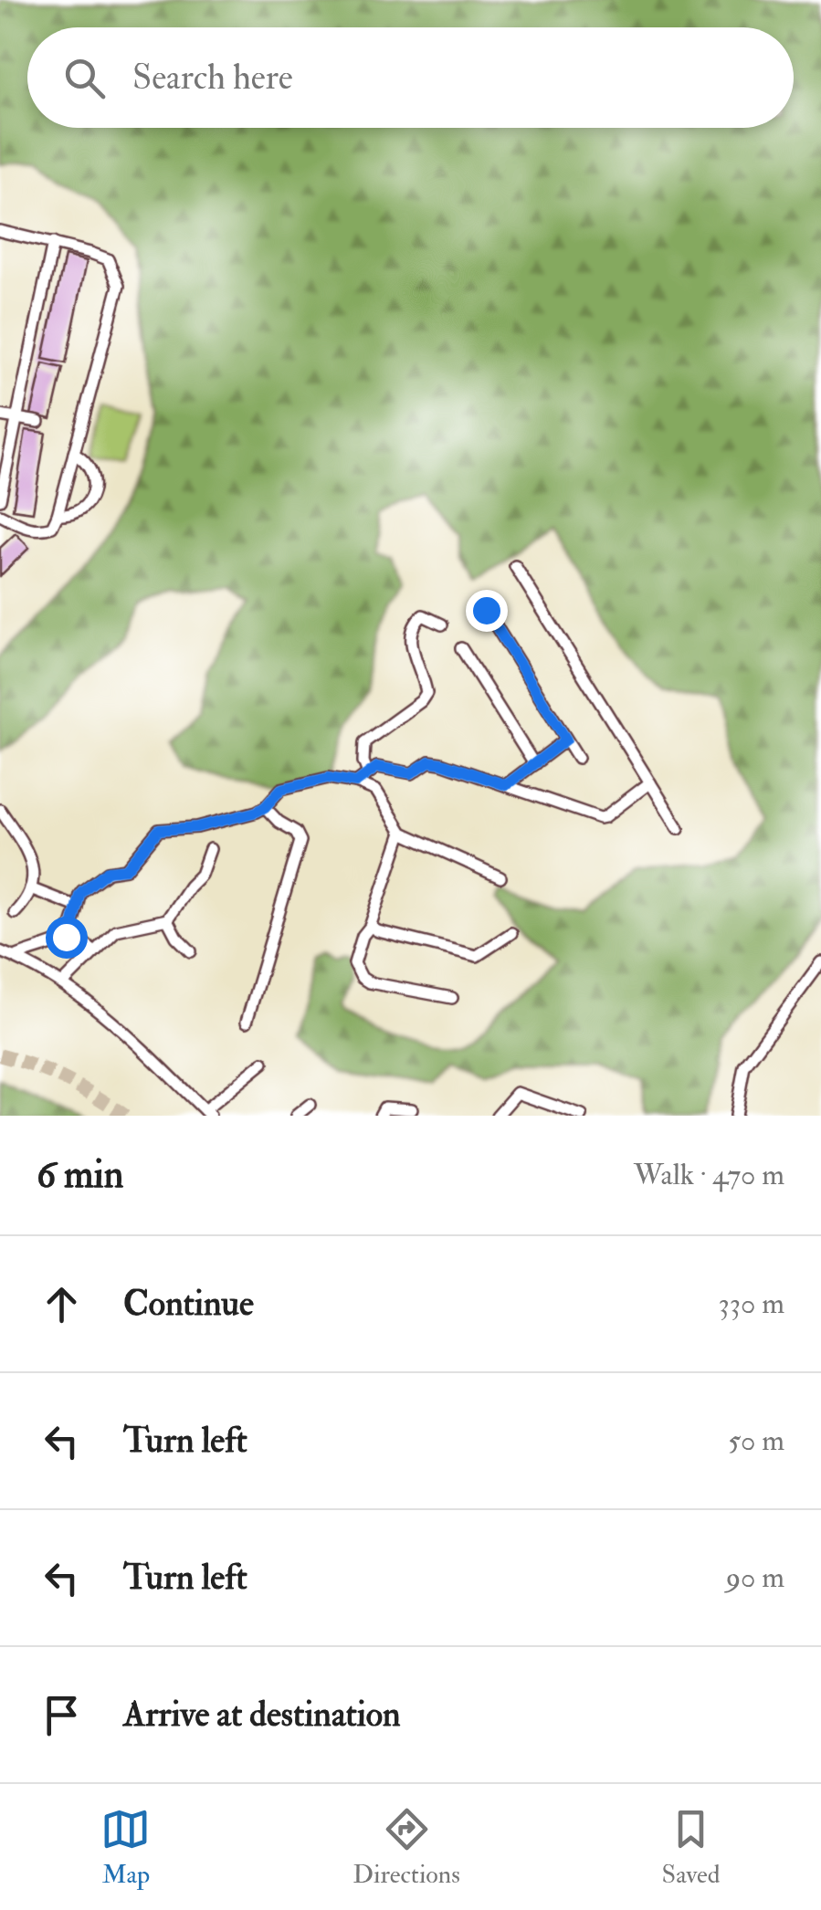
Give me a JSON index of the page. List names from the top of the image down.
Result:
{
  "page": {
    "search": "Search here",
    "heading": ["6 min", "Walk · 470 m"],
    "list": [
      ["Continue", "330 m"],
      ["Turn left", "50 m"],
      ["Turn left", "90 m"],
      "Arrive at destination"
    ],
    "nav": ["Map", "Directions", "Saved"]
  }
}
